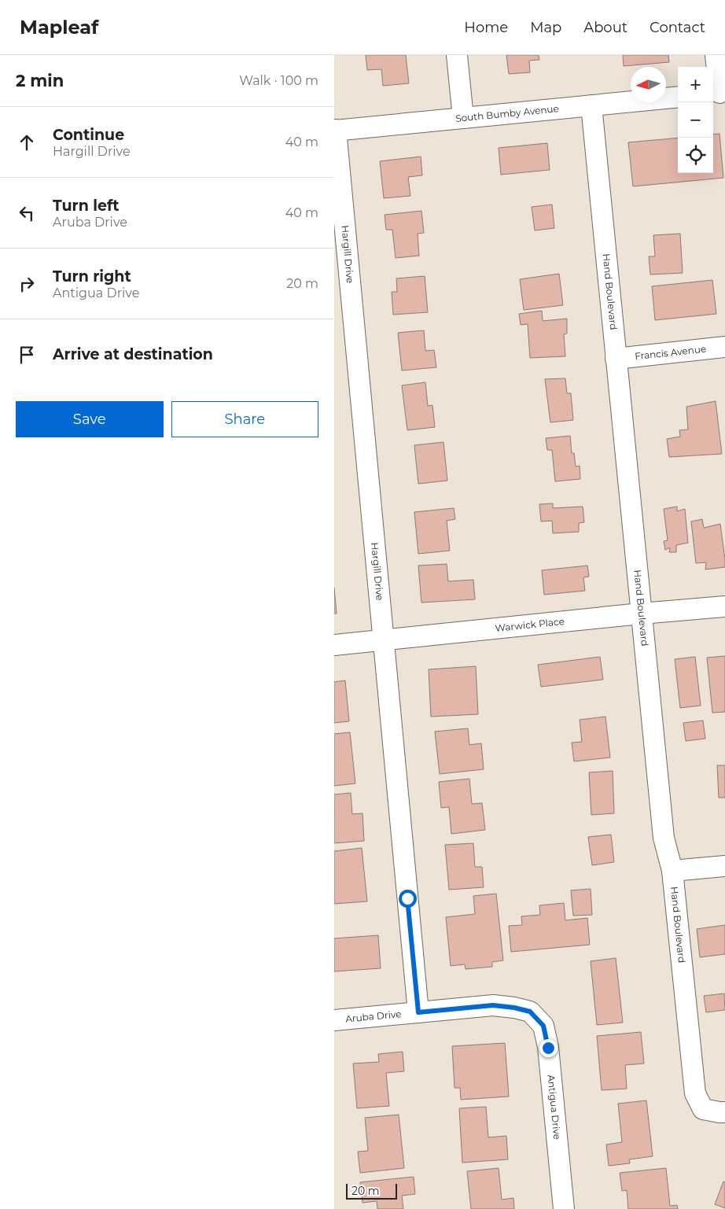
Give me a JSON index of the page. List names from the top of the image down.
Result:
{
  "streets": {
    "street": [
      "South Bumby Avenue",
      "Hargill Drive",
      "Hand Boulevard",
      "Francis Avenue",
      "Warwick Place",
      "Aruba Drive",
      "Antigua Drive"
    ]
  },
  "crossings": [
    ["South Bumby Avenue", "Hargill Drive"],
    ["South Bumby Avenue", "Hand Boulevard"],
    ["Hargill Drive", "Warwick Place"],
    ["Hargill Drive", "Aruba Drive"],
    ["Hand Boulevard", "Francis Avenue"],
    ["Hand Boulevard", "Warwick Place"],
    ["Aruba Drive", "Antigua Drive"]
  ],
  "scale_bar": "20 m",
  "north": "left",
  "page": {
    "header": "Mapleaf",
    "nav": [
      "Home",
      "Map",
      "About",
      "Contact"
    ],
    "heading": ["2 min", "Walk · 100 m"],
    "map_buttons": ["+", "−"],
    "list": [
      ["Continue", "Hargill Drive", "40 m"],
      ["Turn left", "Aruba Drive", "40 m"],
      ["Turn right", "Antigua Drive", "20 m"],
      "Arrive at destination"
    ],
    "buttons": ["Save", "Share"],
    "scale": "20 m"
  }
}
